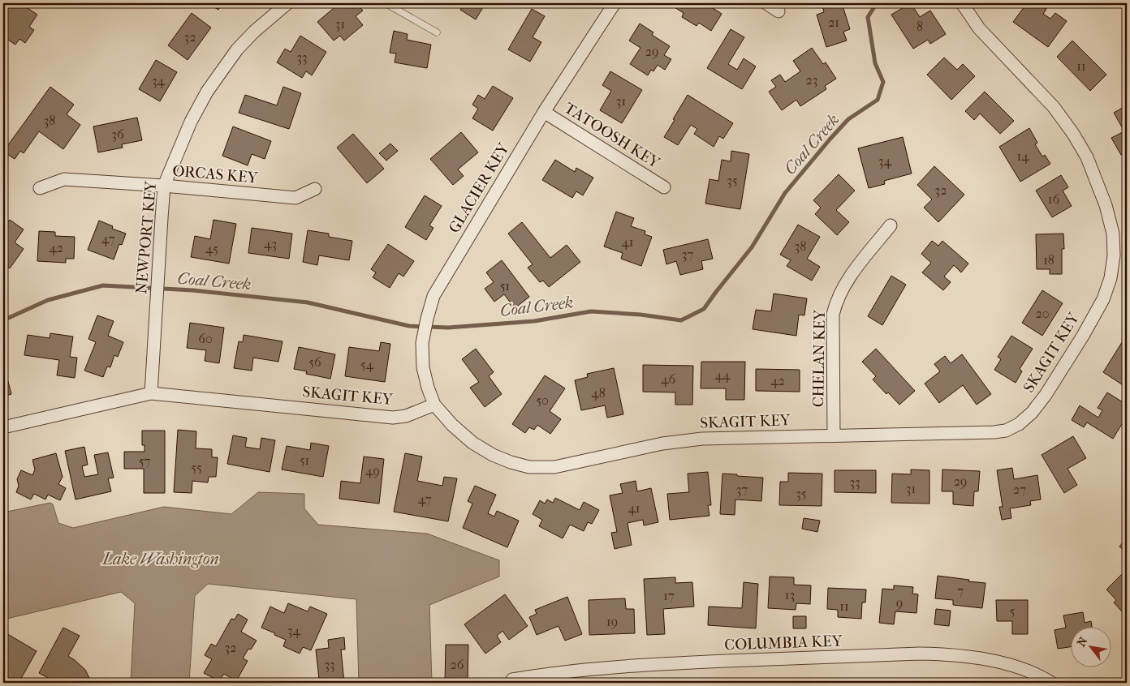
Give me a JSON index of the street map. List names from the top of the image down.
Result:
{
  "streets": {
    "street": [
      "TATOOSH KEY",
      "ORCAS KEY",
      "GLACIER KEY",
      "NEWPORT KEY",
      "SKAGIT KEY",
      "CHELAN KEY",
      "COLUMBIA KEY"
    ]
  },
  "crossings": [
    ["TATOOSH KEY", "GLACIER KEY"],
    ["ORCAS KEY", "NEWPORT KEY"],
    ["GLACIER KEY", "SKAGIT KEY"],
    ["NEWPORT KEY", "SKAGIT KEY"],
    ["SKAGIT KEY", "CHELAN KEY"]
  ],
  "water": ["Coal Creek", "Lake Washington"],
  "house_numbers": [
    "21",
    "31",
    "8",
    "32",
    "29",
    "33",
    "11",
    "23",
    "34",
    "31",
    "38",
    "36",
    "14",
    "34",
    "35",
    "32",
    "16",
    "47",
    "41",
    "43",
    "38",
    "42",
    "45",
    "37",
    "18",
    "51",
    "20",
    "60",
    "56",
    "54",
    "44",
    "46",
    "42",
    "48",
    "50",
    "51",
    "57",
    "55",
    "49",
    "29",
    "33",
    "31",
    "37",
    "27",
    "35",
    "47",
    "41",
    "7",
    "13",
    "17",
    "9",
    "11",
    "5",
    "19",
    "34",
    "32",
    "33",
    "26"
  ],
  "north": "top left"
}
